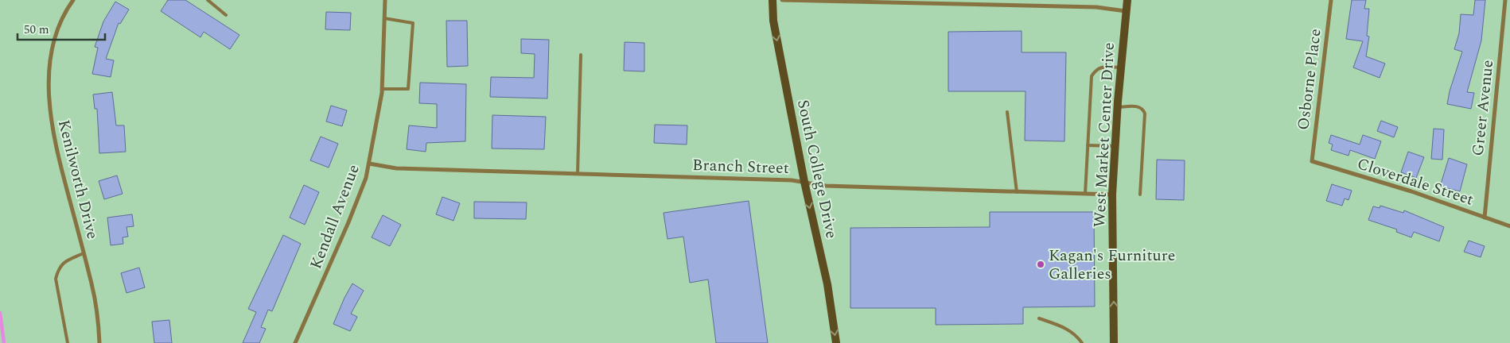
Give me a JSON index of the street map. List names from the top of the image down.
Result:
{
  "streets": {
    "main road": ["West Market Center Drive", "South College Drive"],
    "street": [
      "Osborne Place",
      "Greer Avenue",
      "Branch Street",
      "Kenilworth Drive",
      "Cloverdale Street",
      "Kendall Avenue"
    ]
  },
  "crossings": [
    ["Osborne Place", "Cloverdale Street"],
    ["Greer Avenue", "Cloverdale Street"],
    ["West Market Center Drive", "Branch Street"],
    ["Branch Street", "South College Drive"],
    ["Branch Street", "Kendall Avenue"]
  ],
  "one_way": ["West Market Center Drive", "South College Drive"],
  "places": ["Kagan's Furniture Galleries"],
  "scale_bar": "50 m"
}
